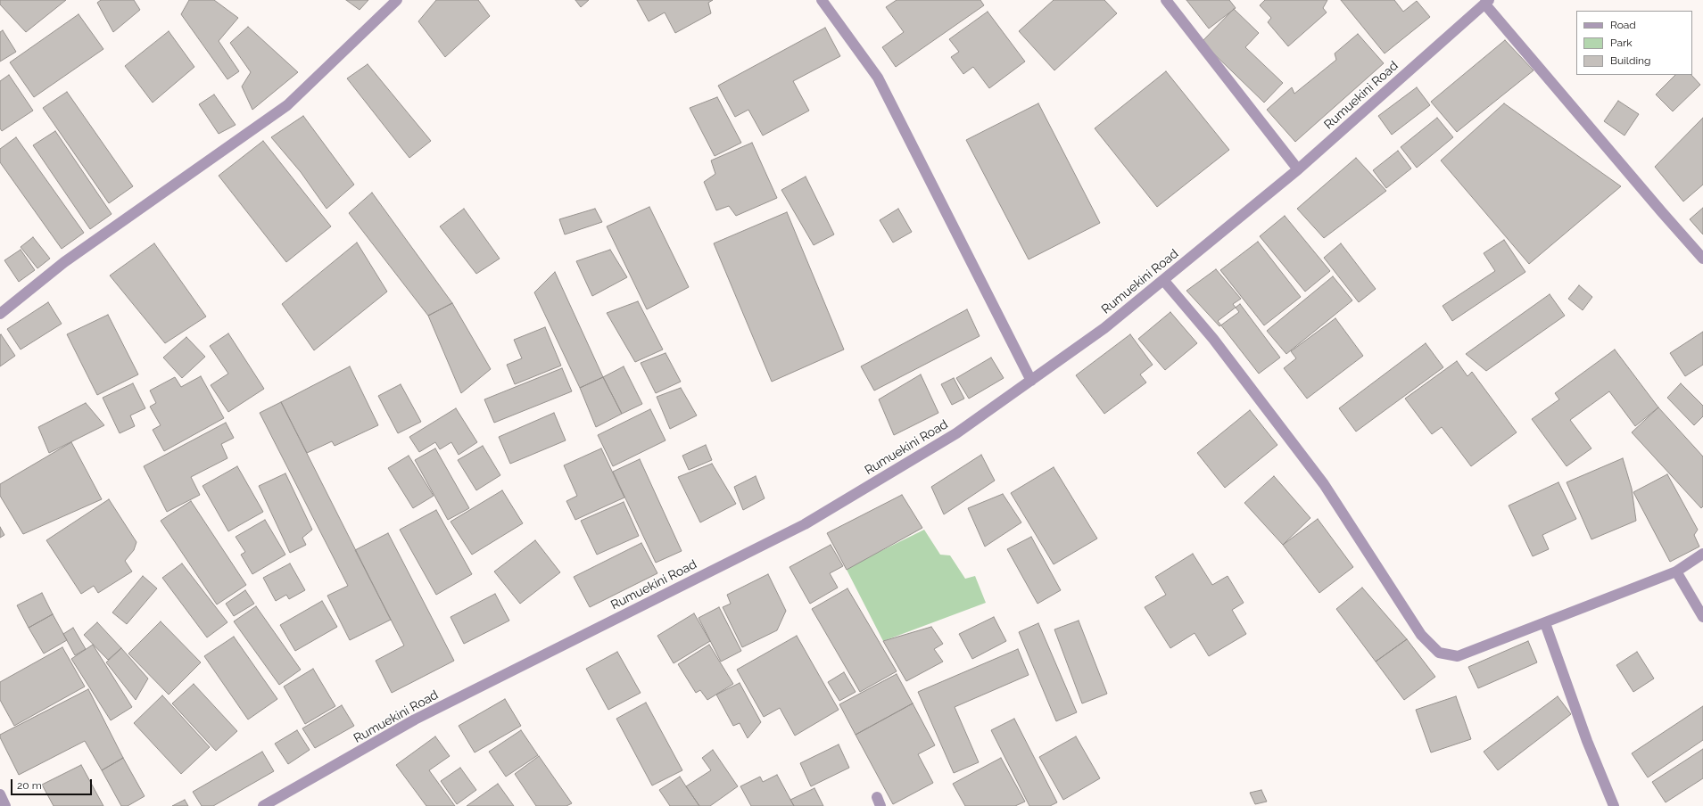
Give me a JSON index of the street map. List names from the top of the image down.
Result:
{
  "streets": {
    "street": ["Rumuekini Road"]
  },
  "legend": ["Road", "Park", "Building"],
  "scale_bar": "20 m"
}
